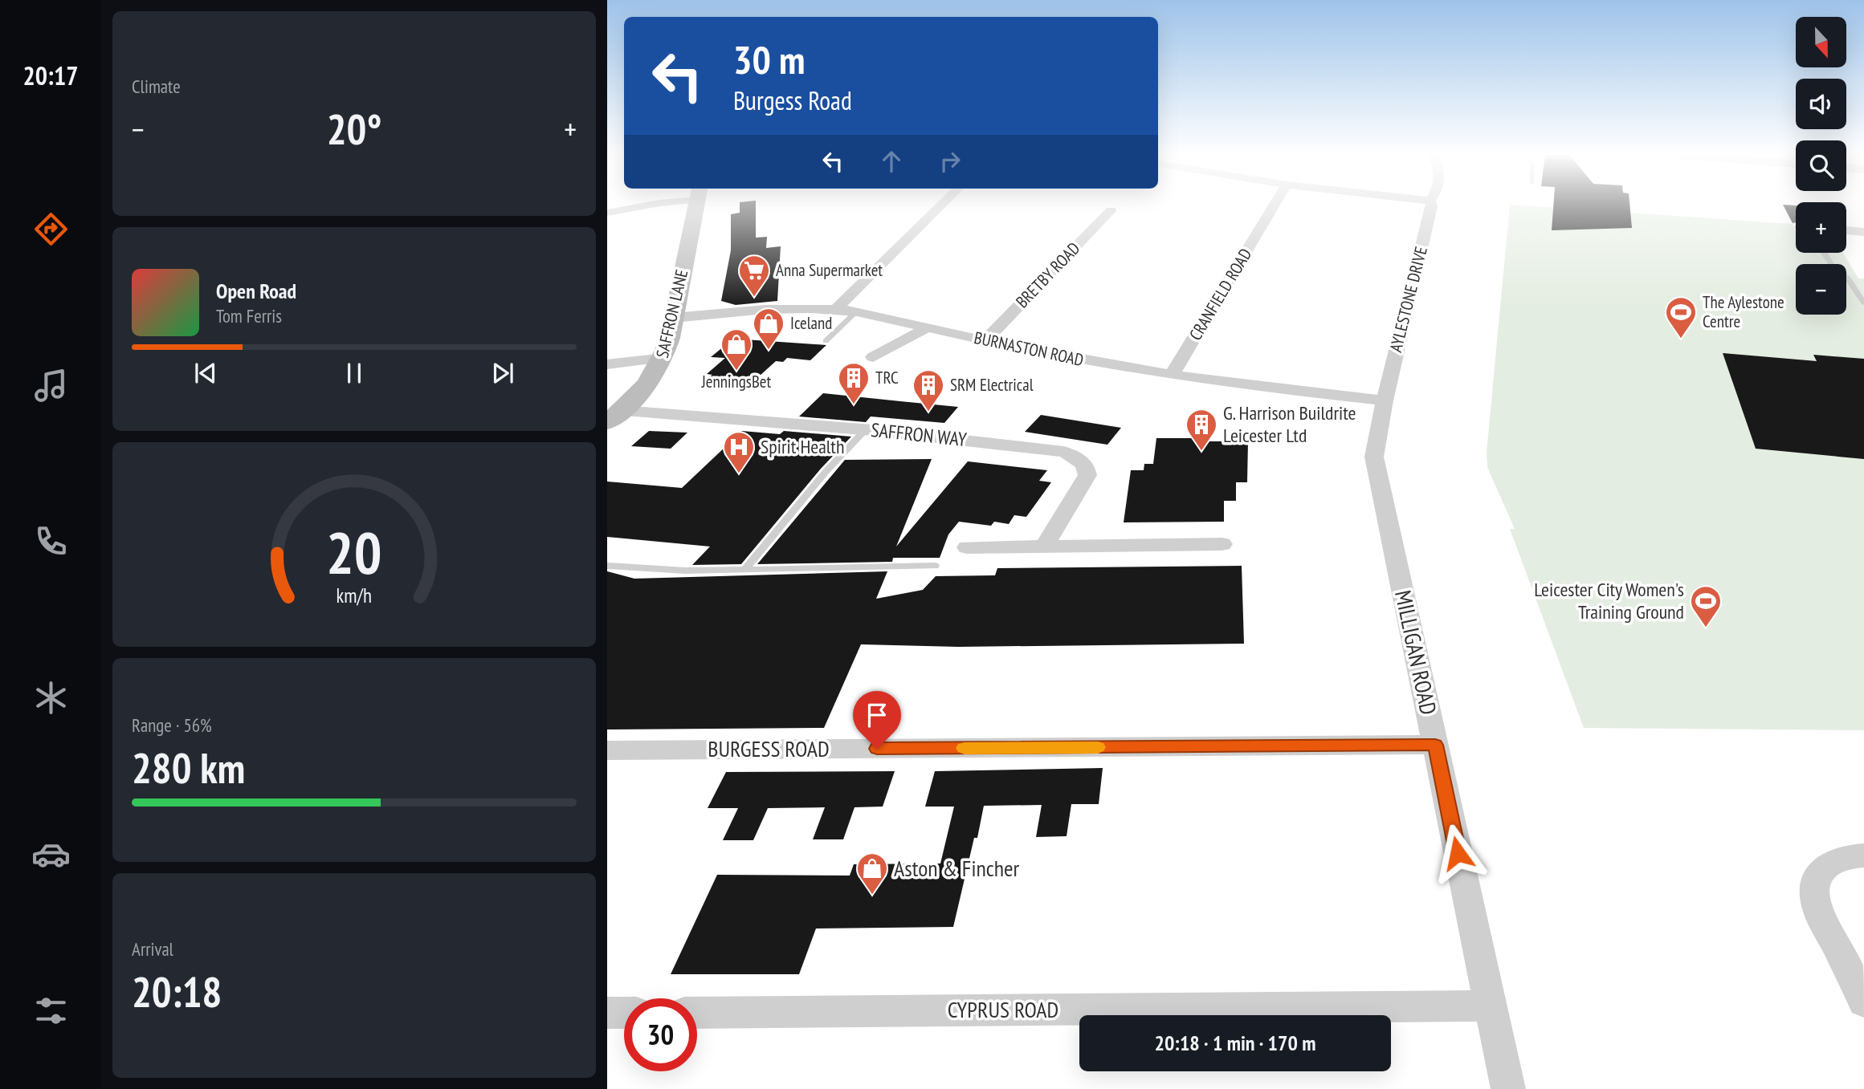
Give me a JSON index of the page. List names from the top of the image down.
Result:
{
  "streets": {
    "main road": ["SAFFRON LANE"],
    "street": [
      "BRETBY ROAD",
      "CRANFIELD ROAD",
      "AYLESTONE DRIVE",
      "BURNASTON ROAD",
      "SAFFRON WAY",
      "MILLIGAN ROAD",
      "BURGESS ROAD",
      "CYPRUS ROAD"
    ]
  },
  "crossings": [
    ["BRETBY ROAD", "BURNASTON ROAD"],
    ["CRANFIELD ROAD", "BURNASTON ROAD"],
    ["AYLESTONE DRIVE", "BURNASTON ROAD"],
    ["AYLESTONE DRIVE", "MILLIGAN ROAD"],
    ["SAFFRON LANE", "BURNASTON ROAD"],
    ["SAFFRON LANE", "SAFFRON WAY"],
    ["MILLIGAN ROAD", "BURGESS ROAD"],
    ["MILLIGAN ROAD", "CYPRUS ROAD"]
  ],
  "places": {
    "supermarket": ["Anna Supermarket"],
    "sports": ["The Aylestone Centre", "Leicester City Women's Training Ground"],
    "shop": ["Iceland", "JenningsBet", "Aston & Fincher"],
    "building": ["TRC", "SRM Electrical", "G. Harrison Buildrite Leicester Ltd"],
    "hospital": ["Spirit Health"]
  },
  "north": "bottom",
  "page": {
    "tabs": "20:17",
    "tile": [
      "Climate",
      ["Range · 56%", "280 km"],
      ["Arrival", "20:18"]
    ],
    "map_buttons": ["+", "−"],
    "turn": ["30 m", "Burgess Road"],
    "heat": ["−", "20°", "+"],
    "song": ["Open Road", "Tom Ferris"],
    "limit": "30",
    "trip": "20:18 · 1 min · 170 m",
    "gauge": ["20", "km/h"]
  }
}
